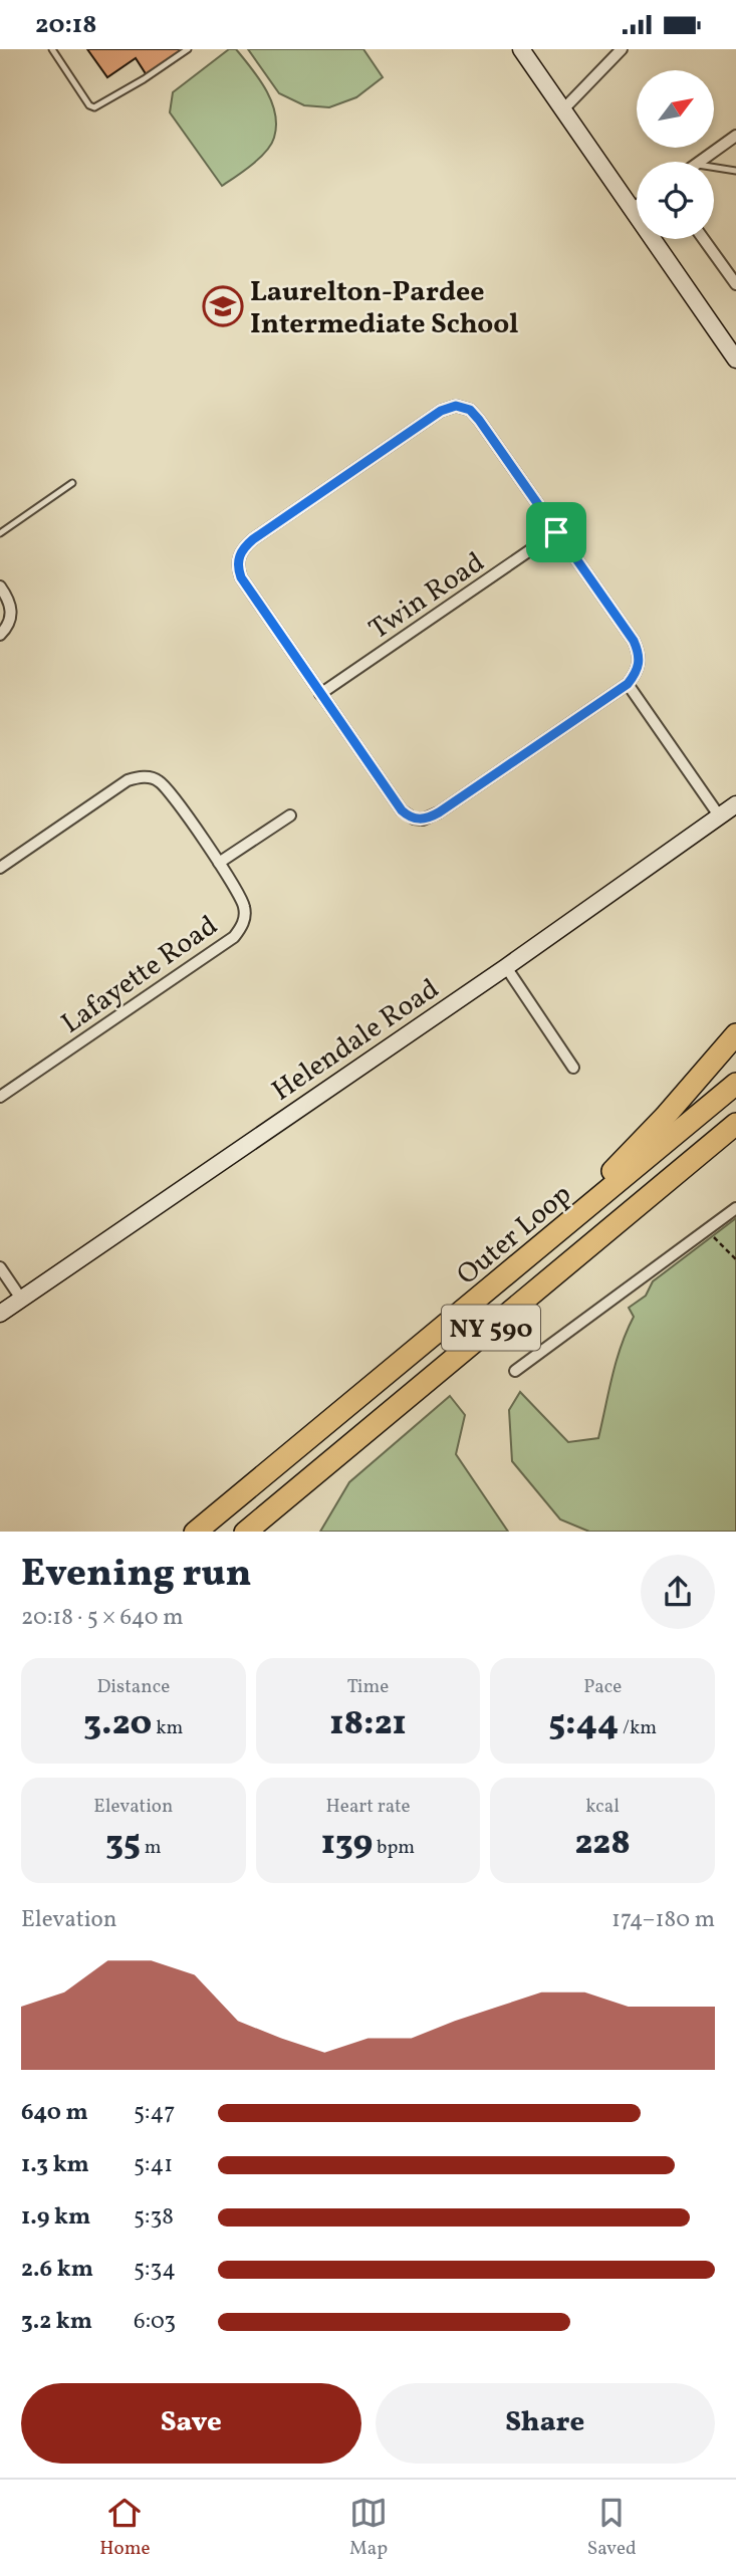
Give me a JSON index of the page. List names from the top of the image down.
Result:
{
  "streets": {
    "highway": ["Outer Loop", "NY 590"],
    "street": ["Twin Road", "Lafayette Road", "Helendale Road"]
  },
  "places": {
    "school or university": ["Laurelton-Pardee Intermediate School"]
  },
  "north": "top right",
  "page": {
    "status": "20:18",
    "heading": ["Evening run", "20:18 · 5 × 640 m"],
    "stats": [
      ["Distance", "3.20 km"],
      ["Time", "18:21"],
      ["Pace", "5:44 /km"],
      ["Elevation", "35 m"],
      ["Heart rate", "139 bpm"],
      ["kcal", "228"]
    ],
    "chart": ["Elevation", "174–180 m"],
    "list": [
      {
        "name": "640 m",
        "note": "5:47"
      },
      {
        "name": "1.3 km",
        "note": "5:41"
      },
      {
        "name": "1.9 km",
        "note": "5:38"
      },
      {
        "name": "2.6 km",
        "note": "5:34"
      },
      {
        "name": "3.2 km",
        "note": "6:03"
      }
    ],
    "buttons": ["Save", "Share"],
    "tabs": ["Home", "Map", "Saved"]
  }
}
